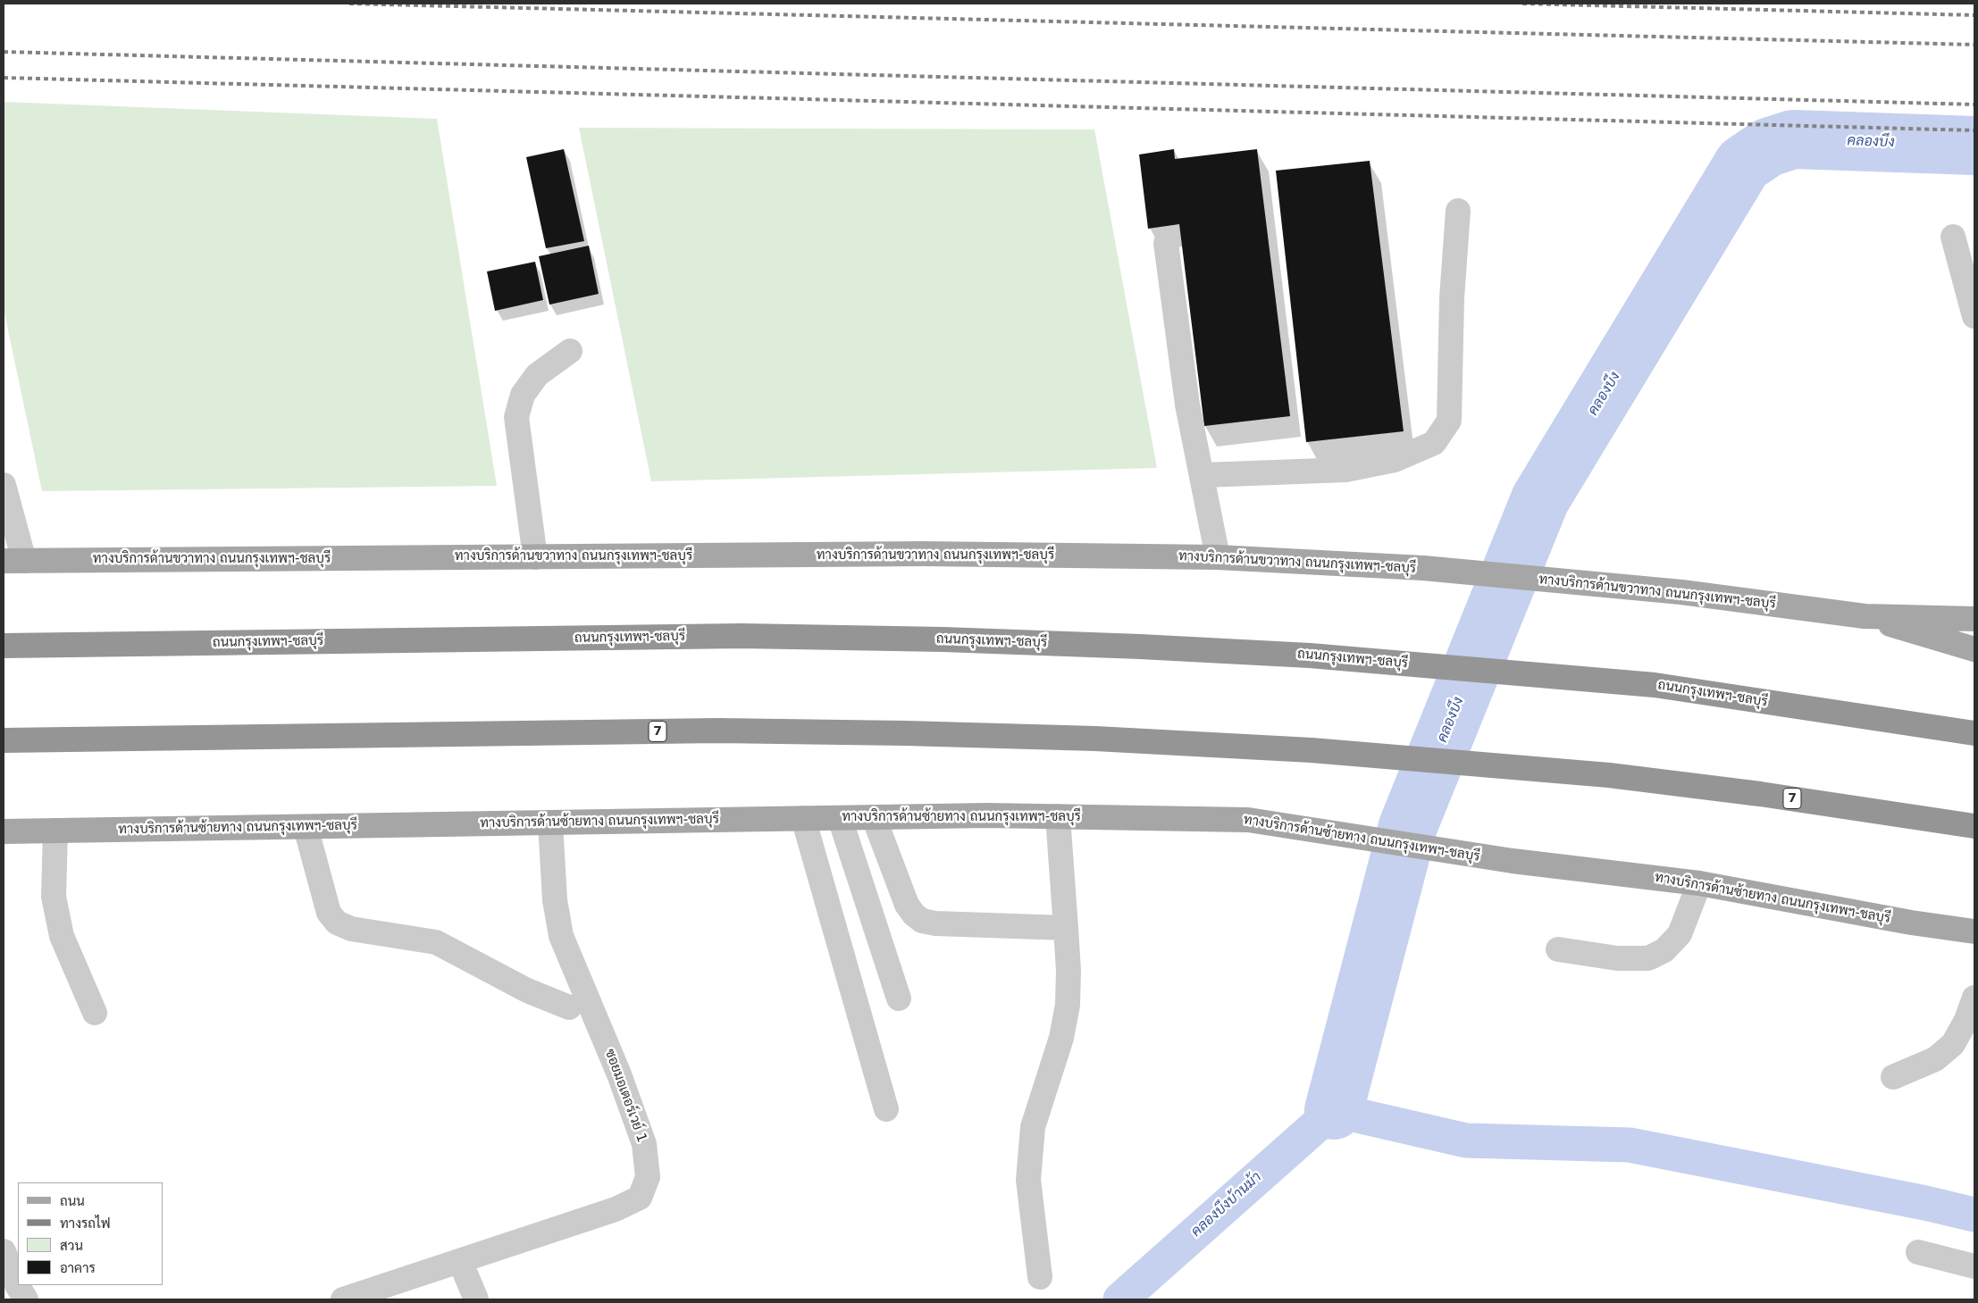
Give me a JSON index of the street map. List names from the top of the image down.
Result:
{
  "streets": {
    "highway": ["ถนนกรุงเทพฯ-ชลบุรี", "7"],
    "main road": ["ทางบริการด้านขวาทาง ถนนกรุงเทพฯ-ชลบุรี", "ทางบริการด้านซ้ายทาง ถนนกรุงเทพฯ-ชลบุรี"],
    "street": ["ซอยมอเตอร์เวย์ 1"]
  },
  "crossings": [
    ["ทางบริการด้านซ้ายทาง ถนนกรุงเทพฯ-ชลบุรี", "ซอยมอเตอร์เวย์ 1"]
  ],
  "water": ["คลองบึง", "คลองบึงบ้านม้า"],
  "legend": [
    "ถนน",
    "ทางรถไฟ",
    "สวน",
    "อาคาร"
  ]
}
